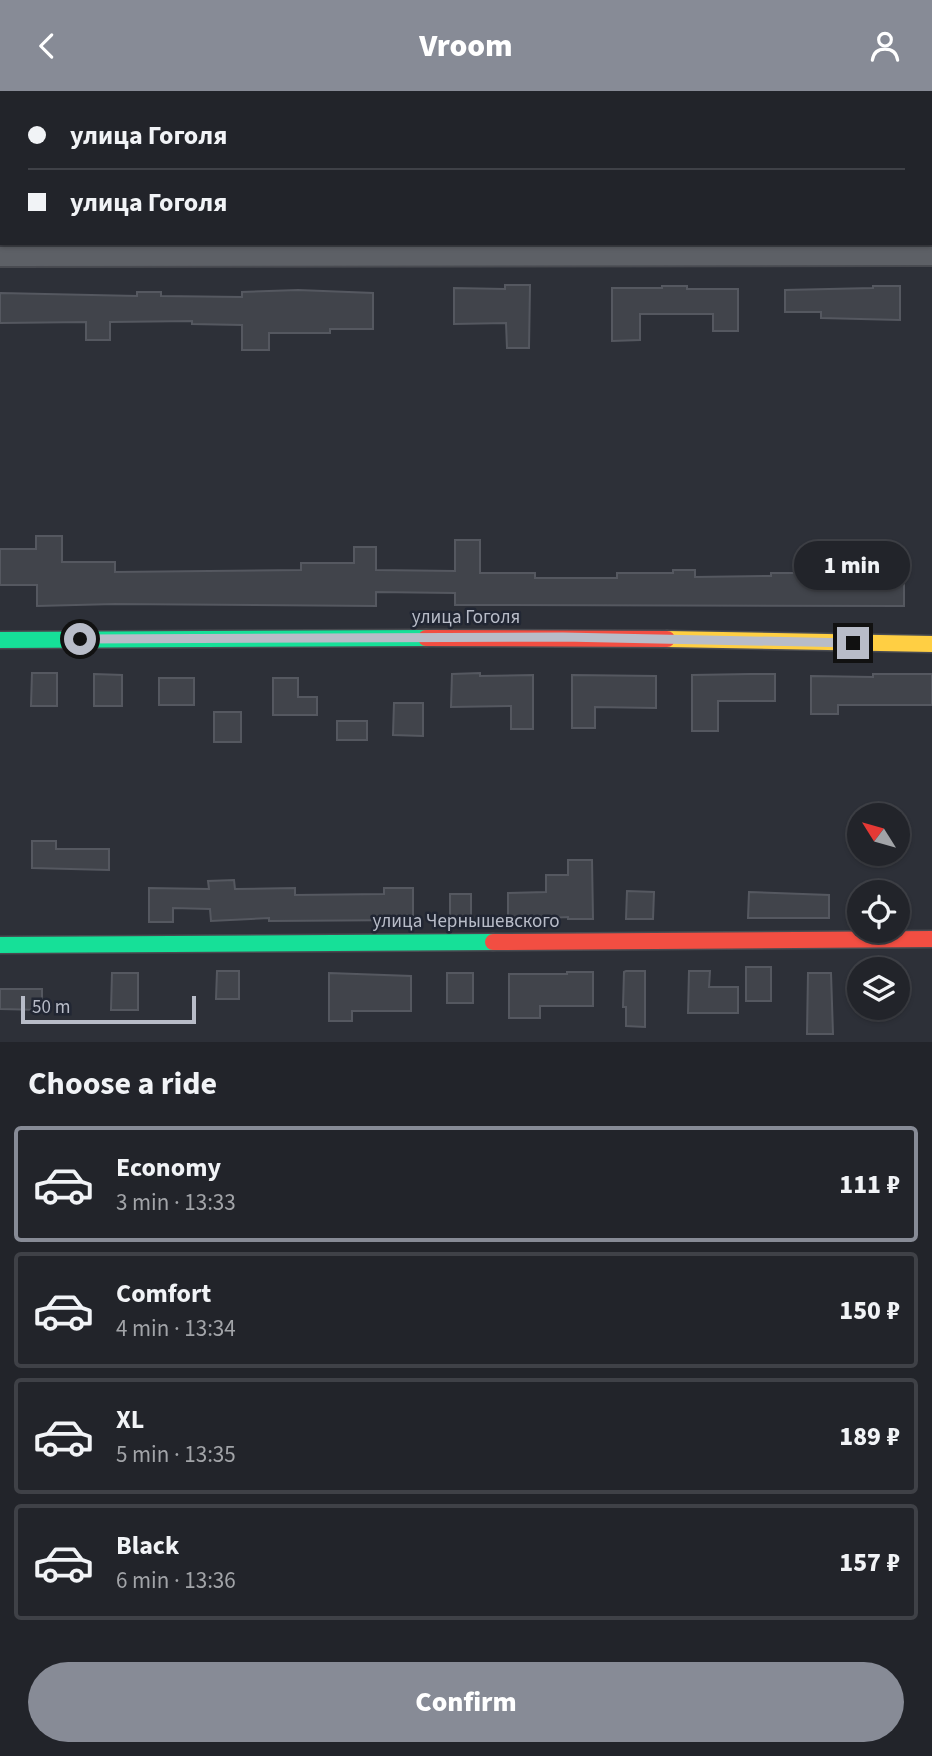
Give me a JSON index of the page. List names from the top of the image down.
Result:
{
  "streets": {
    "street": ["улица Гоголя", "улица Чернышевского"]
  },
  "scale_bar": "50 m",
  "north": "top left",
  "page": {
    "header": "Vroom",
    "banner": ["улица Гоголя", "улица Гоголя"],
    "bubble": "1 min",
    "scale": "50 m",
    "heading": "Choose a ride",
    "list": [
      {
        "name": "Economy",
        "note": "3 min · 13:33",
        "value": "111 ₽"
      },
      {
        "name": "Comfort",
        "note": "4 min · 13:34",
        "value": "150 ₽"
      },
      {
        "name": "XL",
        "note": "5 min · 13:35",
        "value": "189 ₽"
      },
      {
        "name": "Black",
        "note": "6 min · 13:36",
        "value": "157 ₽"
      }
    ],
    "buttons": "Confirm"
  }
}
